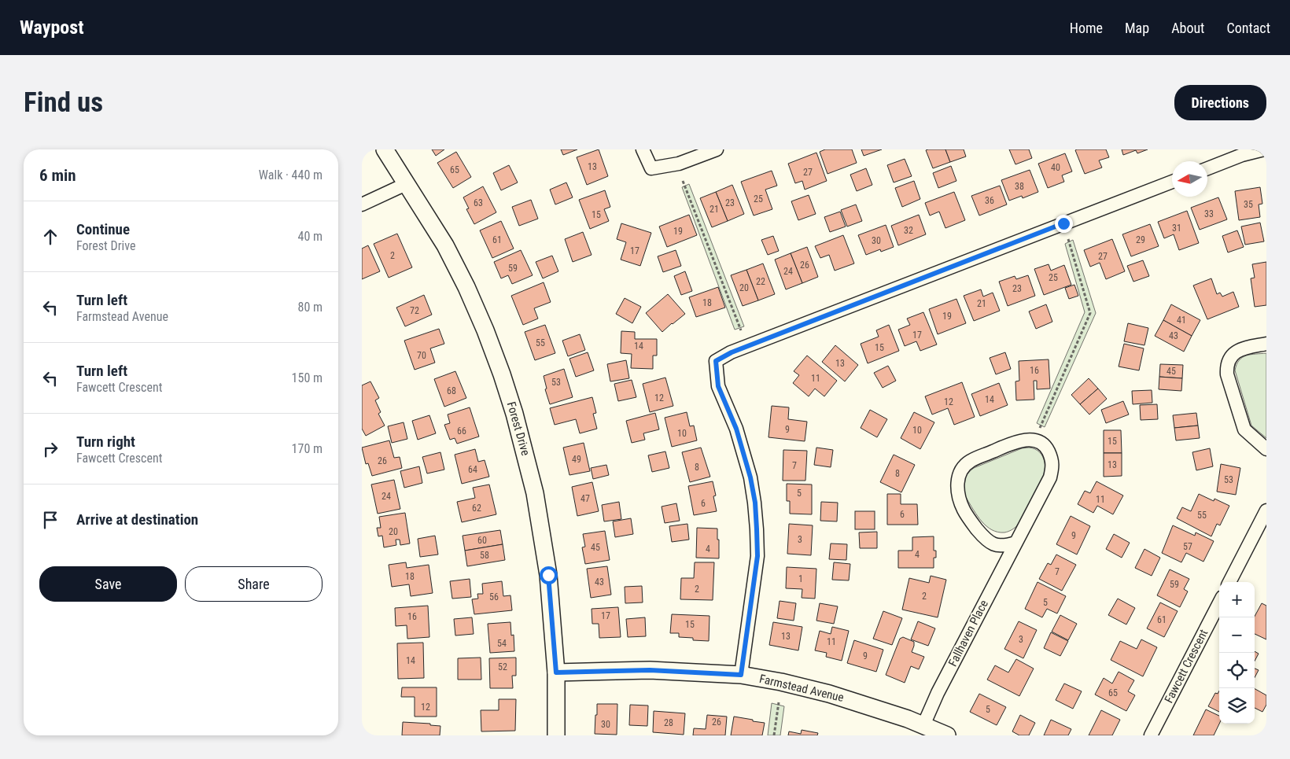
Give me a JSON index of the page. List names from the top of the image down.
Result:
{
  "streets": {
    "street": [
      "Forest Drive",
      "Fallhaven Place",
      "Fawcett Crescent",
      "Farmstead Avenue"
    ]
  },
  "crossings": [
    ["Forest Drive", "Farmstead Avenue"],
    ["Fallhaven Place", "Farmstead Avenue"]
  ],
  "house_numbers": [
    "13",
    "40",
    "65",
    "27",
    "38",
    "25",
    "36",
    "63",
    "23",
    "35",
    "21",
    "33",
    "15",
    "31",
    "32",
    "19",
    "61",
    "29",
    "30",
    "17",
    "2",
    "27",
    "26",
    "59",
    "24",
    "25",
    "22",
    "20",
    "23",
    "18",
    "21",
    "72",
    "19",
    "41",
    "17",
    "43",
    "55",
    "14",
    "15",
    "70",
    "13",
    "16",
    "45",
    "11",
    "53",
    "68",
    "12",
    "14",
    "12",
    "9",
    "10",
    "66",
    "10",
    "15",
    "49",
    "26",
    "13",
    "7",
    "8",
    "64",
    "8",
    "53",
    "5",
    "24",
    "47",
    "11",
    "6",
    "62",
    "6",
    "55",
    "20",
    "9",
    "3",
    "60",
    "57",
    "45",
    "4",
    "4",
    "58",
    "7",
    "18",
    "1",
    "43",
    "59",
    "2",
    "2",
    "56",
    "5",
    "17",
    "16",
    "61",
    "15",
    "13",
    "3",
    "11",
    "54",
    "9",
    "14",
    "52",
    "65",
    "12",
    "5",
    "26",
    "28",
    "30"
  ],
  "north": "left",
  "page": {
    "header": "Waypost",
    "nav": [
      "Home",
      "Map",
      "About",
      "Contact"
    ],
    "buttons": [
      "Directions",
      ["Save", "Share"]
    ],
    "title": "Find us",
    "heading": ["6 min", "Walk · 440 m"],
    "list": [
      ["Continue", "Forest Drive", "40 m"],
      ["Turn left", "Farmstead Avenue", "80 m"],
      ["Turn left", "Fawcett Crescent", "150 m"],
      ["Turn right", "Fawcett Crescent", "170 m"],
      "Arrive at destination"
    ],
    "map_buttons": ["+", "−"]
  }
}
